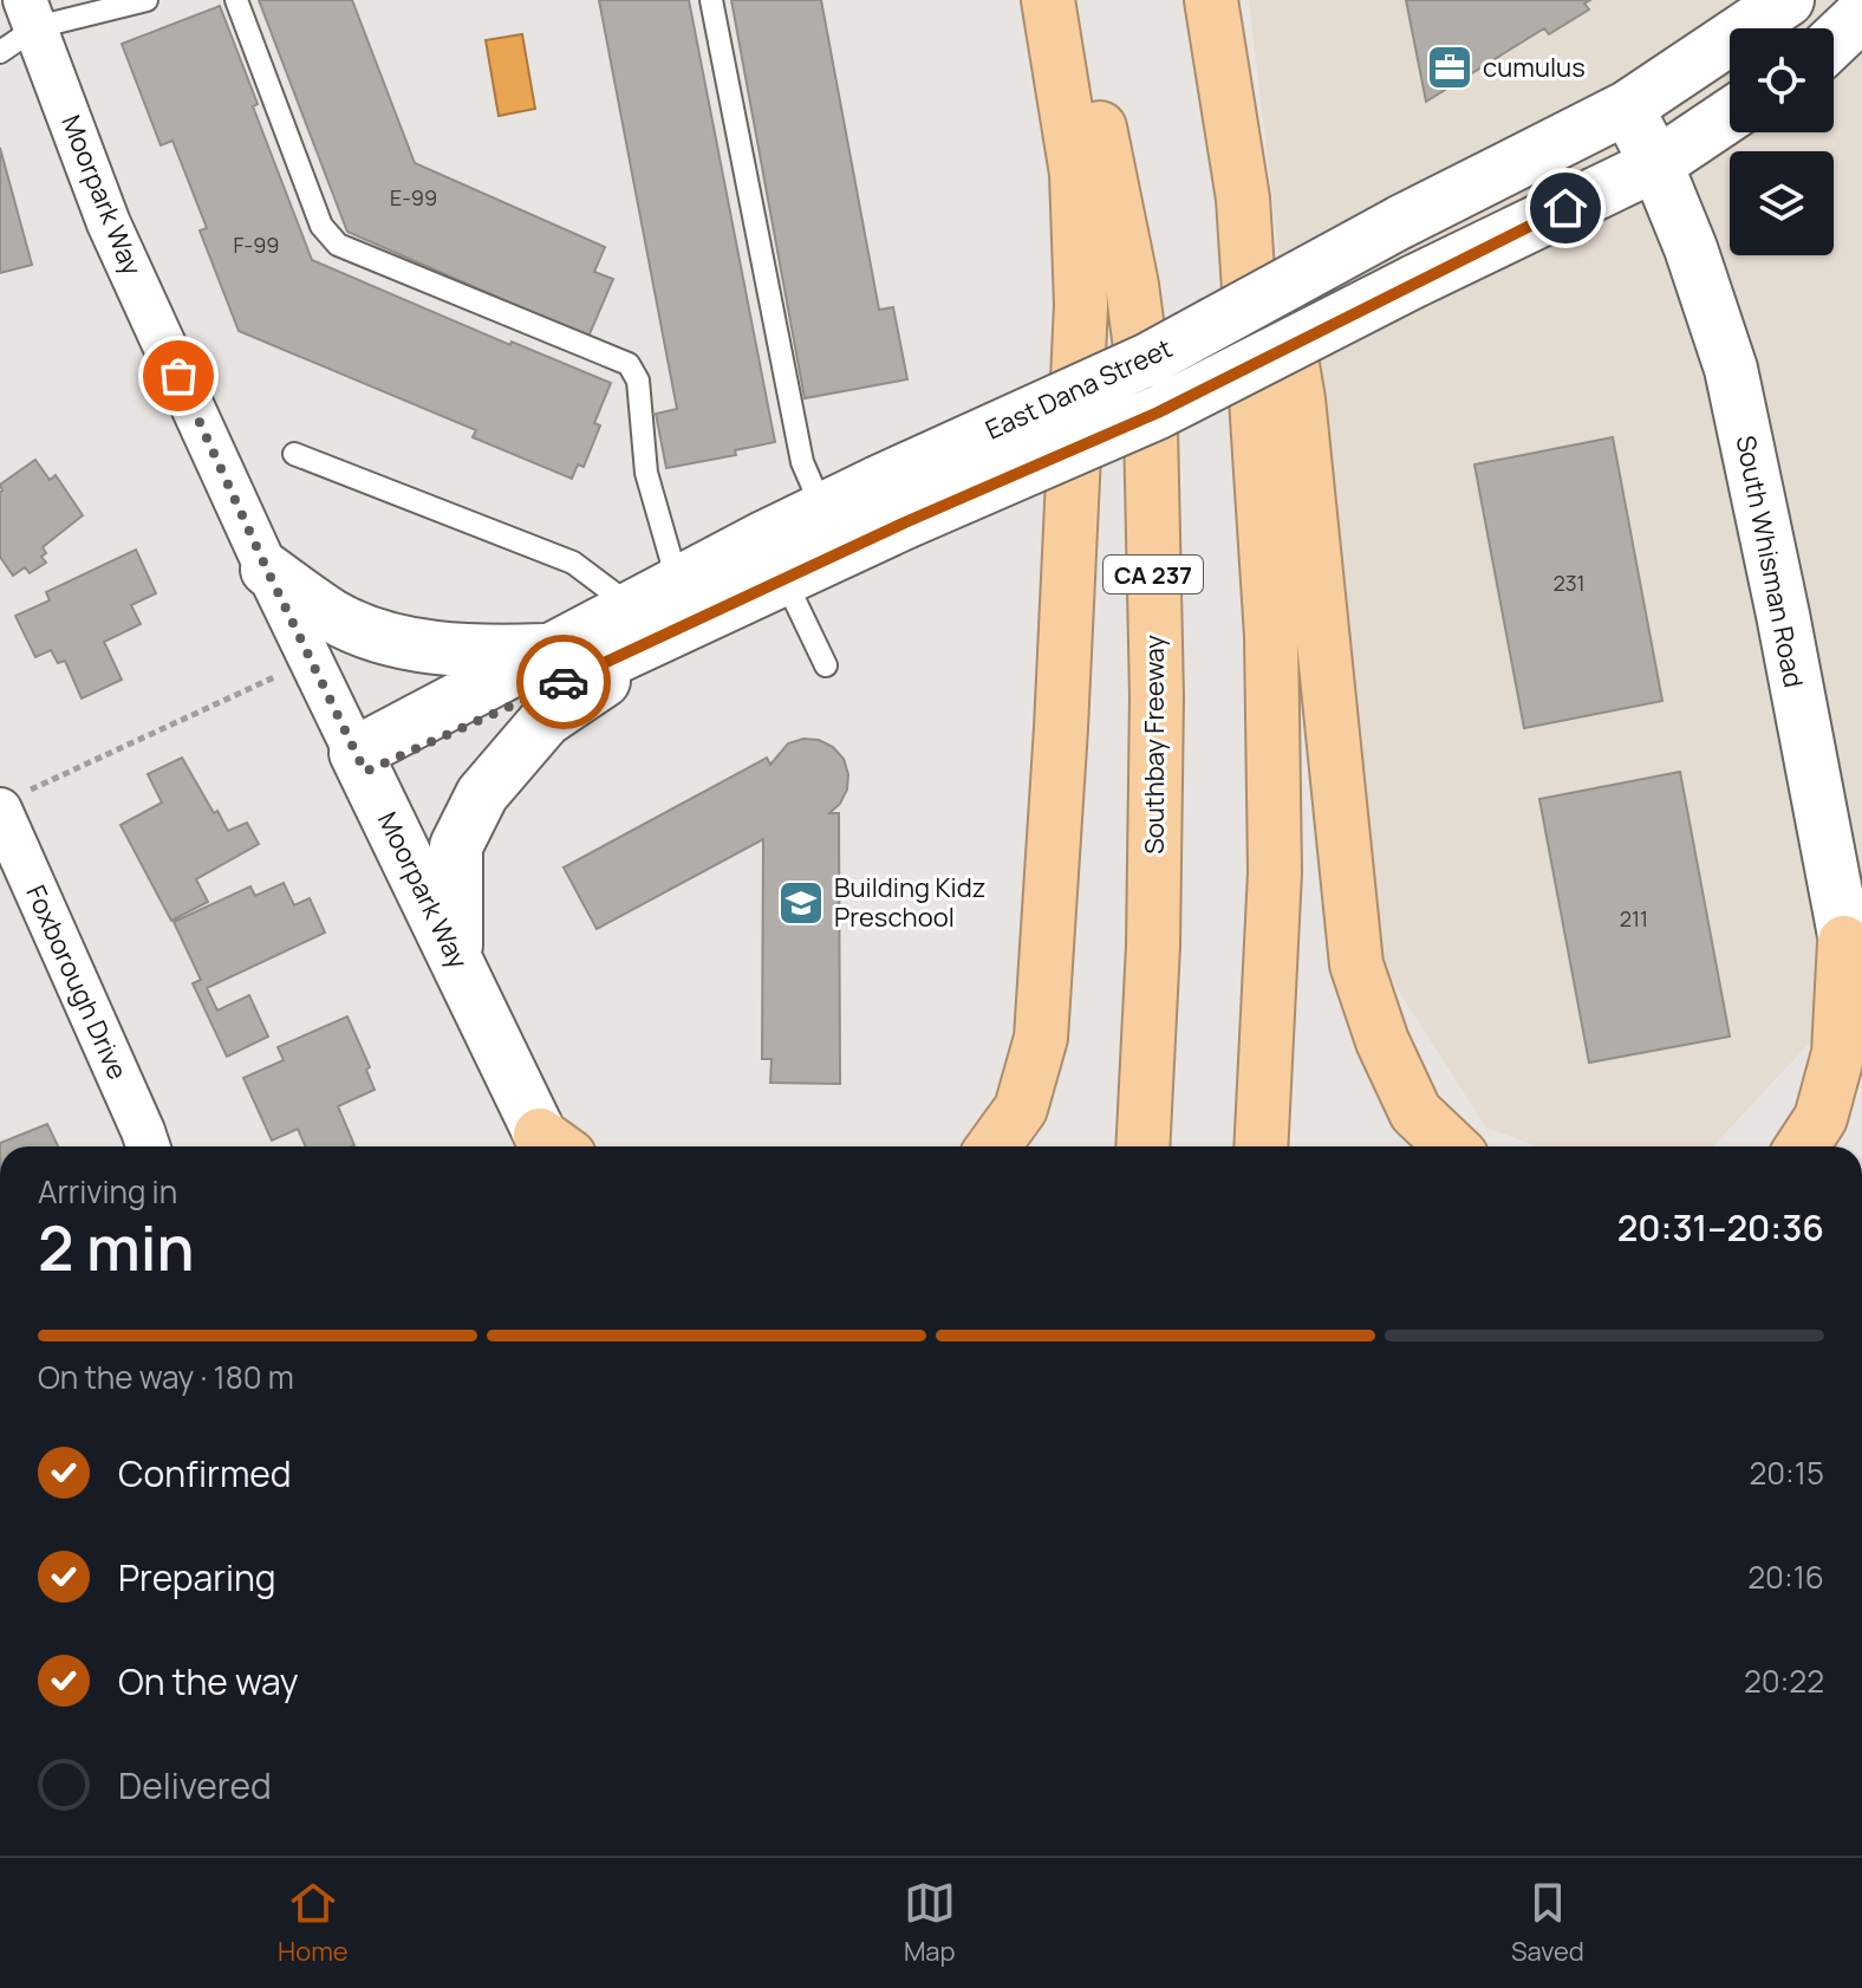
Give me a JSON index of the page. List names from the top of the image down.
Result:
{
  "streets": {
    "highway": ["CA 237", "Southbay Freeway"],
    "main road": ["Moorpark Way", "East Dana Street", "South Whisman Road"],
    "street": ["Foxborough Drive"]
  },
  "crossings": [
    ["Moorpark Way", "East Dana Street"],
    ["East Dana Street", "South Whisman Road"]
  ],
  "places": {
    "office": ["cumulus"],
    "school or university": ["Building Kidz Preschool"]
  },
  "house_numbers": [
    "E-99",
    "F-99",
    "231",
    "211"
  ],
  "page": {
    "heading": ["2 min", "Arriving in", "20:31–20:36"],
    "bar": "On the way · 180 m",
    "list": [
      ["Confirmed", "20:15"],
      ["Preparing", "20:16"],
      ["On the way", "20:22"],
      "Delivered"
    ],
    "tabs": ["Home", "Map", "Saved"]
  }
}
